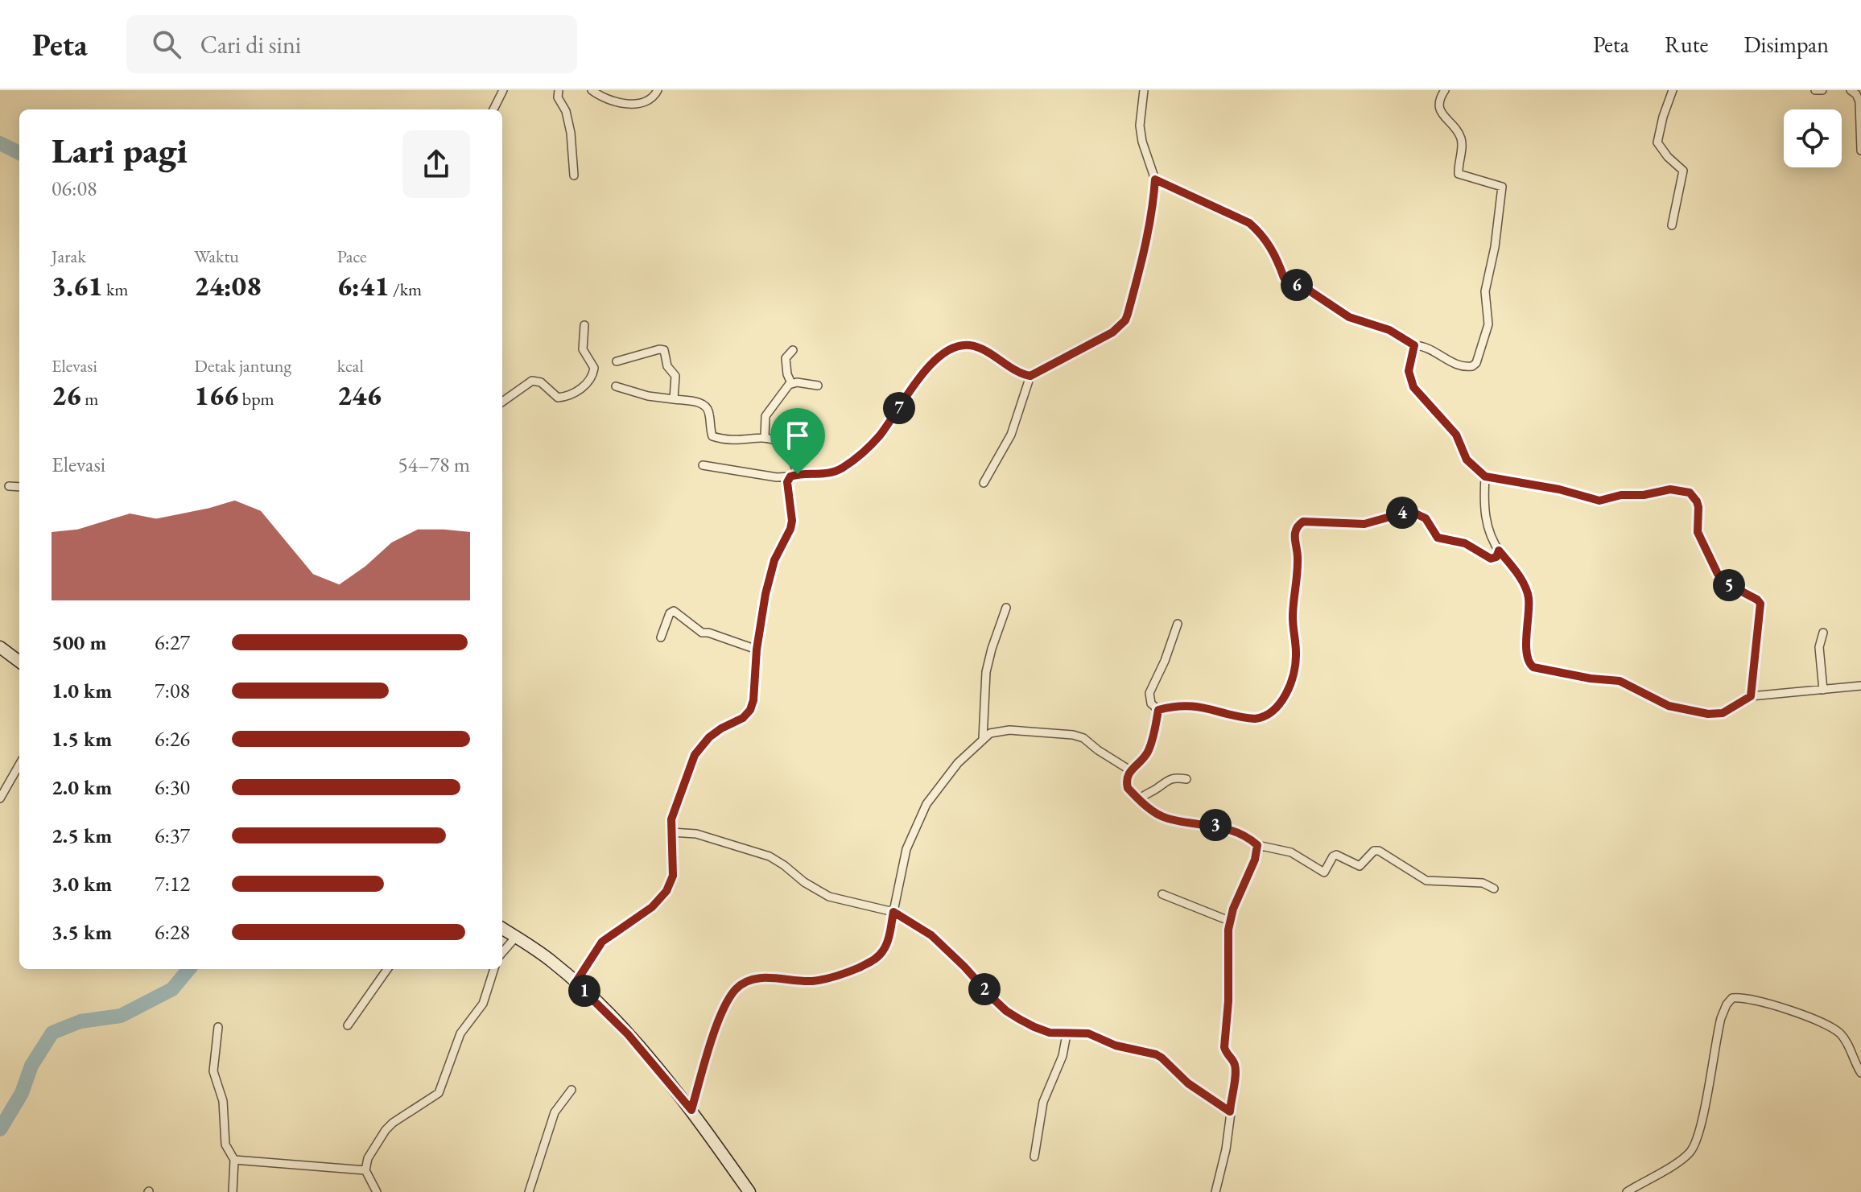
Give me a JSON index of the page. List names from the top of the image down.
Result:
{
  "page": {
    "header": "Peta",
    "search": "Cari di sini",
    "nav": ["Peta", "Rute", "Disimpan"],
    "heading": ["Lari pagi", "06:08"],
    "stats": [
      ["Jarak", "3.61 km"],
      ["Waktu", "24:08"],
      ["Pace", "6:41 /km"],
      ["Elevasi", "26 m"],
      ["Detak jantung", "166 bpm"],
      ["kcal", "246"]
    ],
    "pins": [
      "6",
      "7",
      "4",
      "5",
      "3",
      "2",
      "1"
    ],
    "chart": ["Elevasi", "54–78 m"],
    "list": [
      {
        "name": "500 m",
        "note": "6:27"
      },
      {
        "name": "1.0 km",
        "note": "7:08"
      },
      {
        "name": "1.5 km",
        "note": "6:26"
      },
      {
        "name": "2.0 km",
        "note": "6:30"
      },
      {
        "name": "2.5 km",
        "note": "6:37"
      },
      {
        "name": "3.0 km",
        "note": "7:12"
      },
      {
        "name": "3.5 km",
        "note": "6:28"
      }
    ]
  }
}
